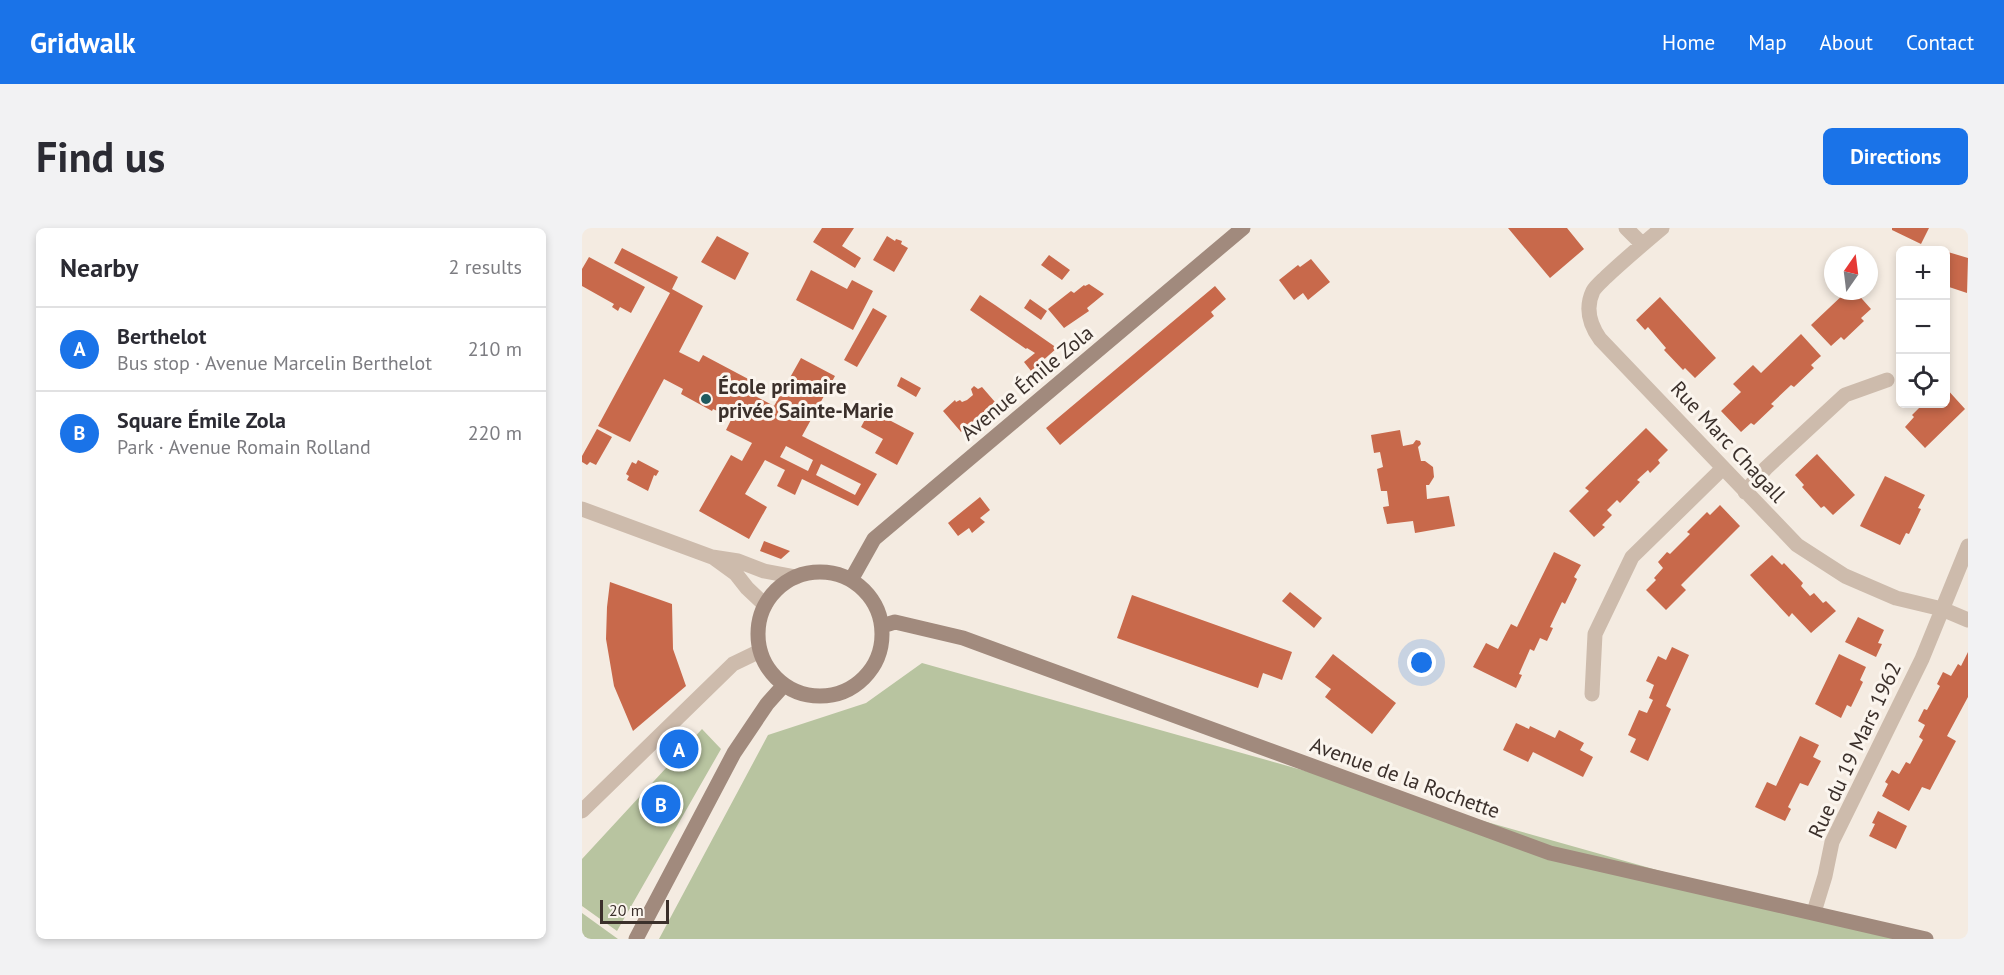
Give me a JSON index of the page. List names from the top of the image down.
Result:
{
  "streets": {
    "main road": ["Avenue Émile Zola", "Avenue de la Rochette"],
    "street": ["Rue Marc Chagall", "Rue du 19 Mars 1962"]
  },
  "crossings": [
    ["Avenue Émile Zola", "Avenue de la Rochette"],
    ["Rue Marc Chagall", "Rue du 19 Mars 1962"],
    ["Rue du 19 Mars 1962", "Avenue de la Rochette"]
  ],
  "places": ["École primaire privée Sainte-Marie"],
  "scale_bar": "20 m",
  "north": "top",
  "page": {
    "header": "Gridwalk",
    "nav": [
      "Home",
      "Map",
      "About",
      "Contact"
    ],
    "buttons": "Directions",
    "title": "Find us",
    "heading": ["Nearby", "2 results"],
    "map_buttons": ["+", "−"],
    "list": [
      {
        "mark": "A",
        "name": "Berthelot",
        "note": "Bus stop · Avenue Marcelin Berthelot",
        "value": "210 m"
      },
      {
        "mark": "B",
        "name": "Square Émile Zola",
        "note": "Park · Avenue Romain Rolland",
        "value": "220 m"
      }
    ],
    "pins": ["A", "B"],
    "scale": "20 m"
  }
}
